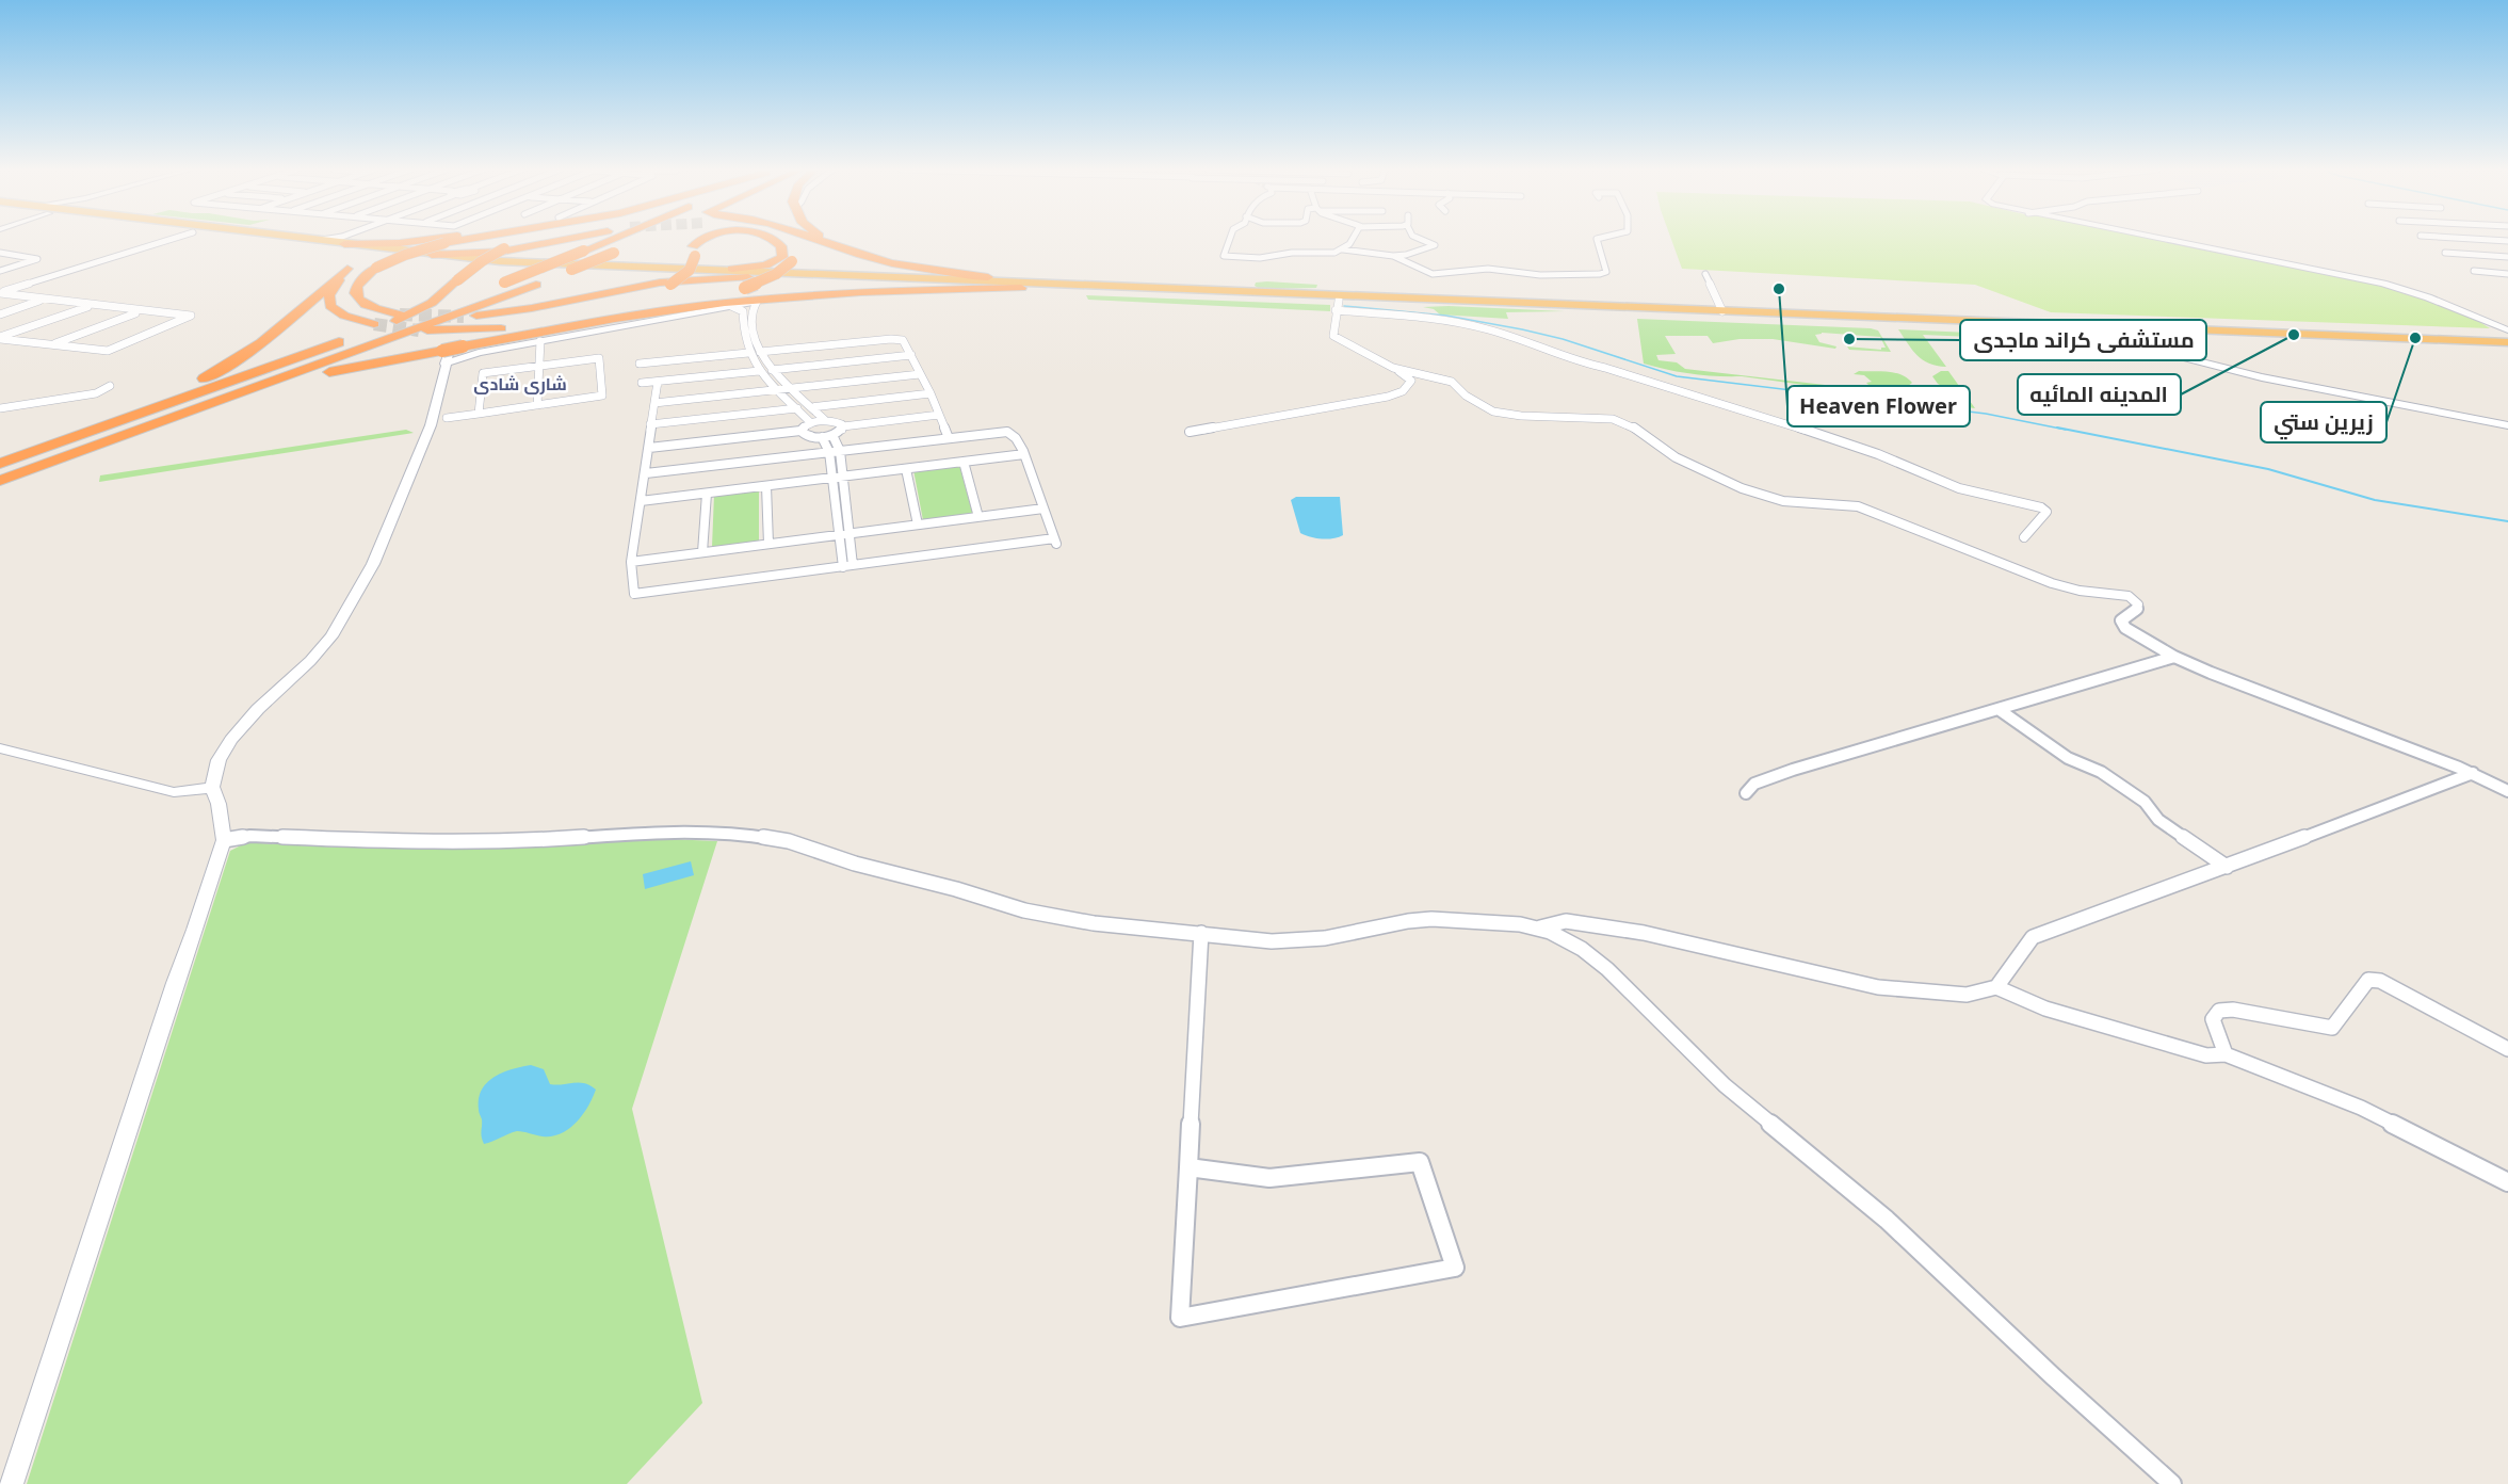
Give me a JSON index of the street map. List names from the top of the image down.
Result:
{
  "districts": ["شاری شادی"],
  "places": [
    "Heaven Flower",
    "المدينه المائيه",
    "زيرين ستي",
    "مستشفی کراند ماجدی"
  ]
}
